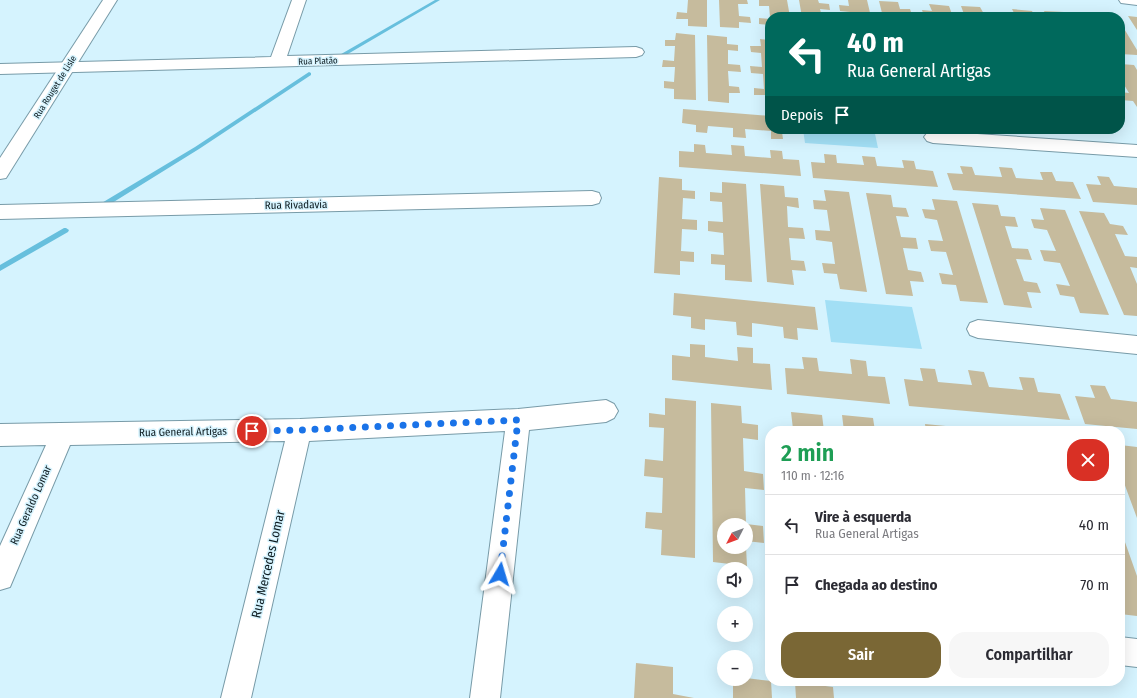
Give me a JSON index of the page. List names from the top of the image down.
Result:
{
  "streets": {
    "street": [
      "Rua Platão",
      "Rua Rouget de Lisle",
      "Rua Rivadavia",
      "Rua General Artigas",
      "Rua Geraldo Lomar",
      "Rua Mercedes Lomar"
    ]
  },
  "crossings": [
    ["Rua Platão", "Rua Rouget de Lisle"],
    ["Rua General Artigas", "Rua Geraldo Lomar"],
    ["Rua General Artigas", "Rua Mercedes Lomar"]
  ],
  "north": "bottom left",
  "page": {
    "turn": ["40 m", "Rua General Artigas"],
    "then": "Depois",
    "heading": ["2 min", "110 m · 12:16"],
    "list": [
      {
        "name": "Vire à esquerda",
        "note": "Rua General Artigas",
        "value": "40 m"
      },
      {
        "name": "Chegada ao destino",
        "value": "70 m"
      }
    ],
    "map_buttons": ["+", "−"],
    "buttons": ["Sair", "Compartilhar"]
  }
}
